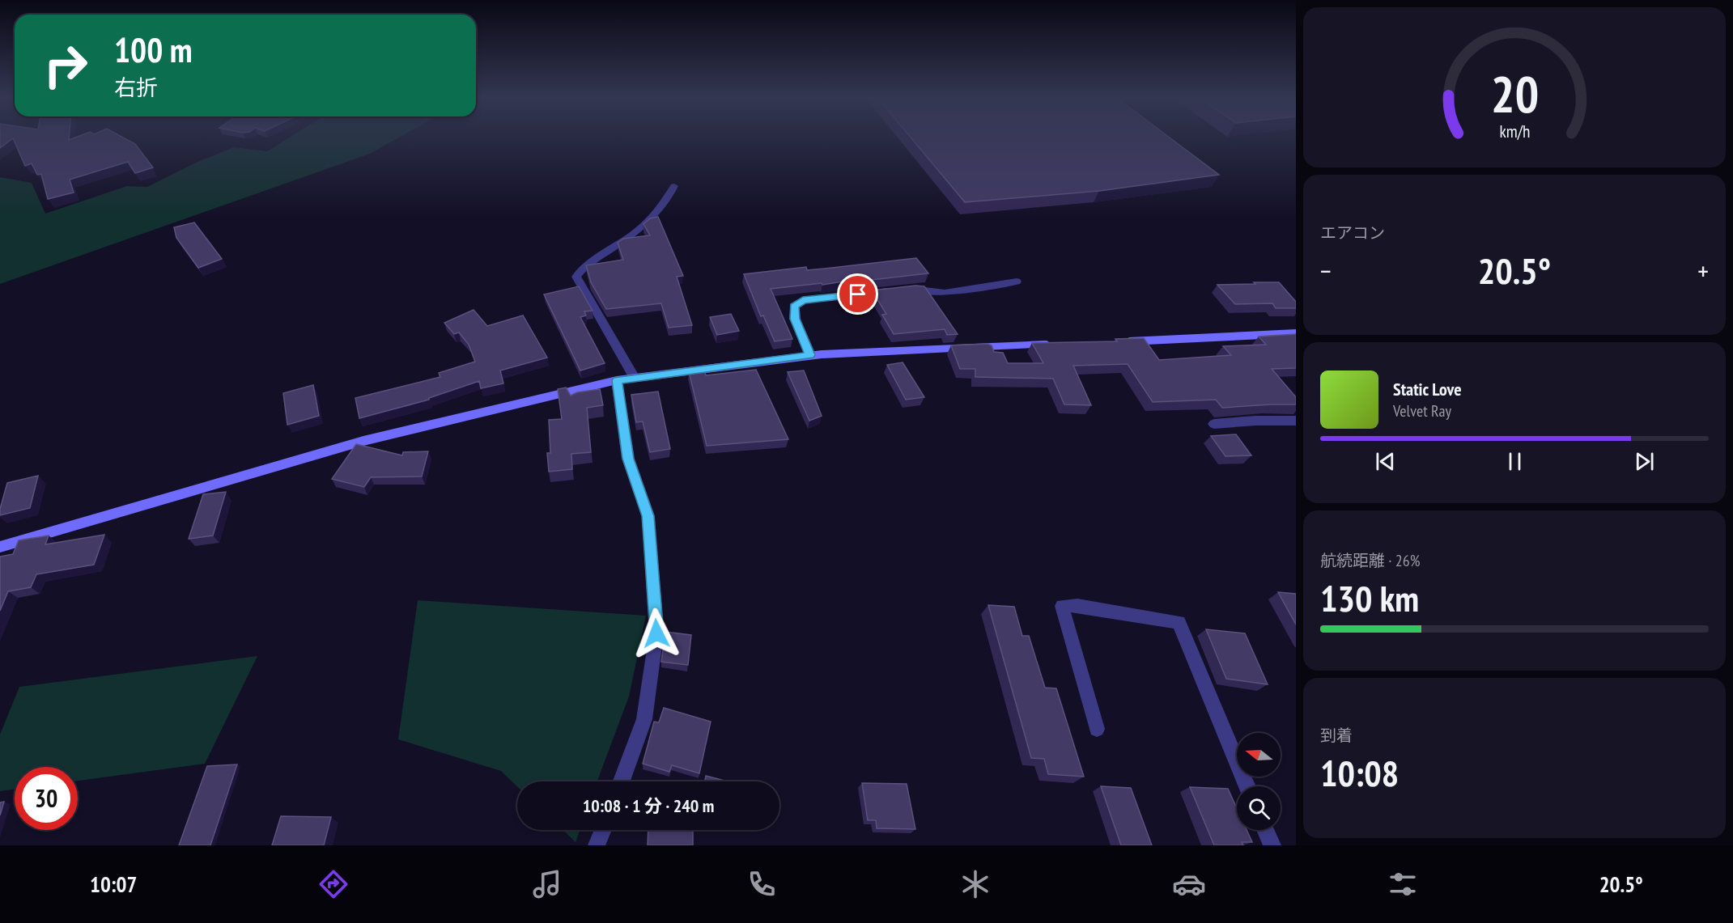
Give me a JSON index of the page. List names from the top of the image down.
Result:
{
  "north": "left",
  "page": {
    "turn": ["100 m", "右折"],
    "tile": [
      "エアコン",
      ["航続距離 · 26%", "130 km"],
      ["到着", "10:08"]
    ],
    "heat": ["−", "20.5°", "+"],
    "song": ["Static Love", "Velvet Ray"],
    "limit": "30",
    "trip": "10:08 · 1 分 · 240 m",
    "tabs": ["10:07", "20.5°"],
    "gauge": ["20", "km/h"]
  }
}
